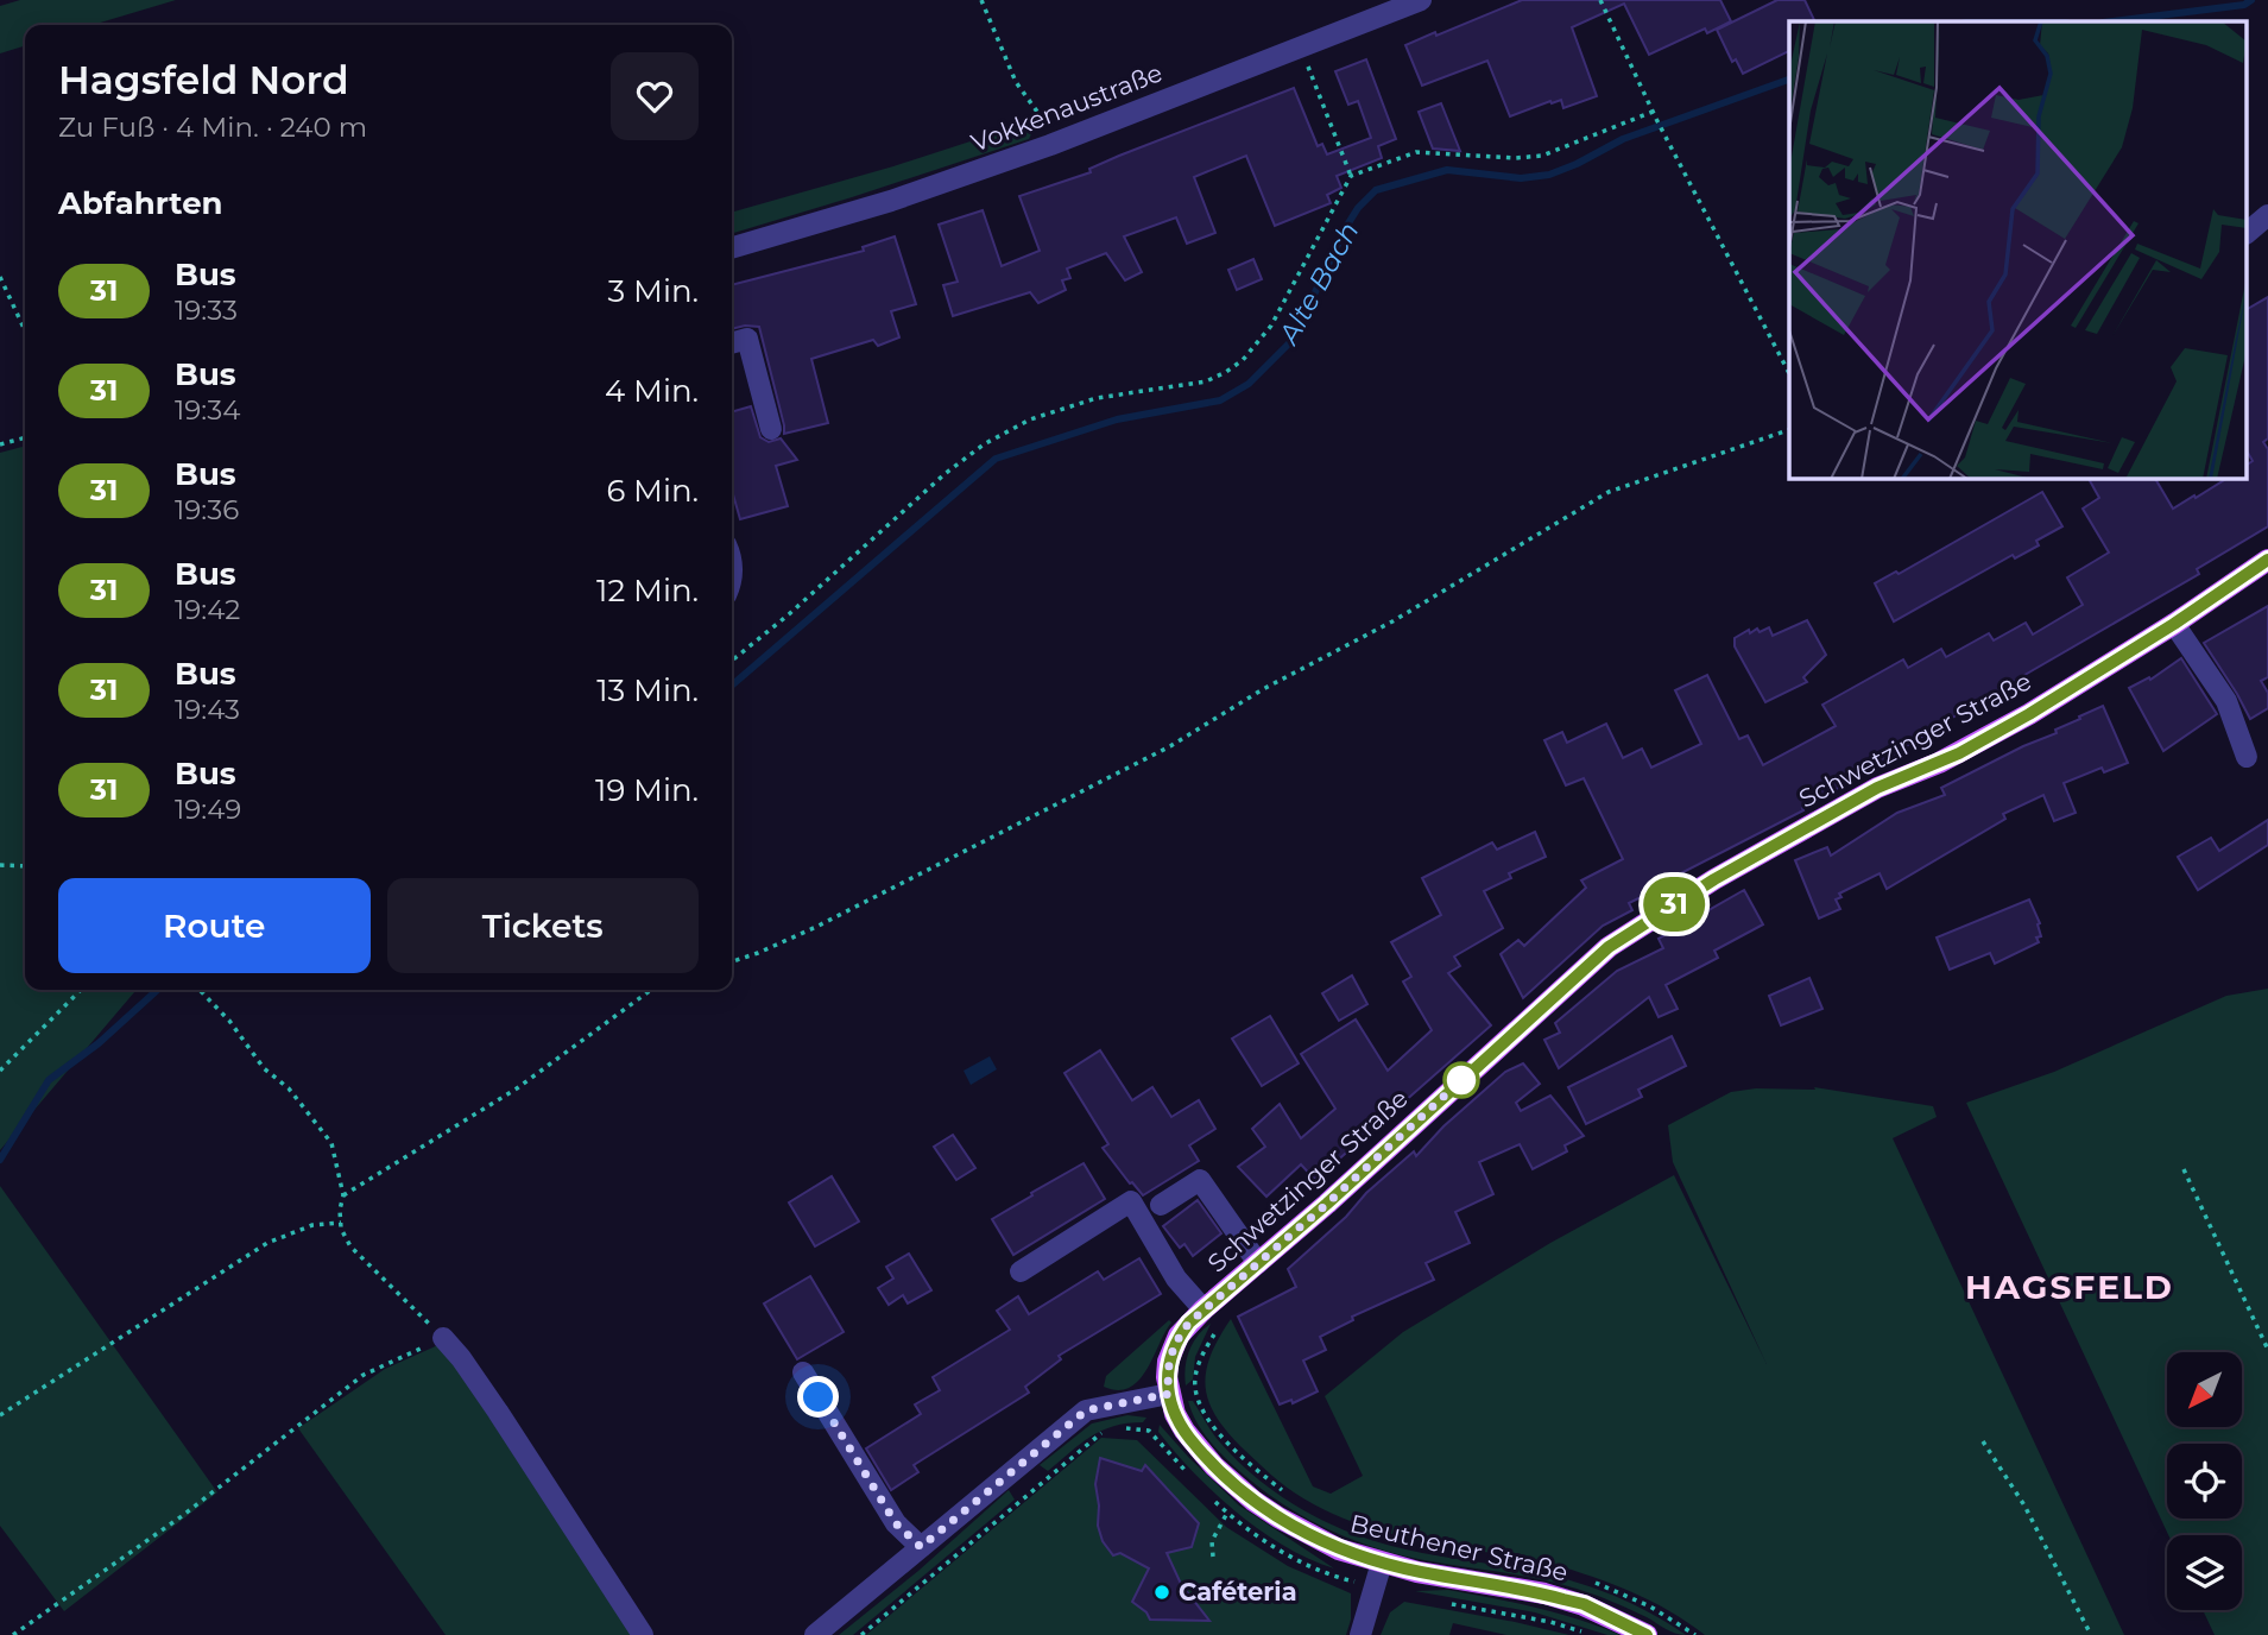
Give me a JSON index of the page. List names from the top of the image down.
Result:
{
  "streets": {
    "main road": ["Schwetzinger Straße", "Beuthener Straße"],
    "street": ["Vokkenaustraße"]
  },
  "crossings": [
    ["Schwetzinger Straße", "Beuthener Straße"]
  ],
  "districts": ["HAGSFELD"],
  "water": ["Alte Bach"],
  "places": ["Caféteria"],
  "lines": ["bus line 31"],
  "north": "bottom left",
  "page": {
    "on_map": "31",
    "heading": [
      ["Hagsfeld Nord", "Zu Fuß · 4 Min. · 240 m"],
      "Abfahrten"
    ],
    "list": [
      {
        "mark": "31",
        "name": "Bus",
        "note": "19:33",
        "value": "3 Min."
      },
      {
        "mark": "31",
        "name": "Bus",
        "note": "19:34",
        "value": "4 Min."
      },
      {
        "mark": "31",
        "name": "Bus",
        "note": "19:36",
        "value": "6 Min."
      },
      {
        "mark": "31",
        "name": "Bus",
        "note": "19:42",
        "value": "12 Min."
      },
      {
        "mark": "31",
        "name": "Bus",
        "note": "19:43",
        "value": "13 Min."
      },
      {
        "mark": "31",
        "name": "Bus",
        "note": "19:49",
        "value": "19 Min."
      }
    ],
    "buttons": ["Route", "Tickets"]
  }
}
